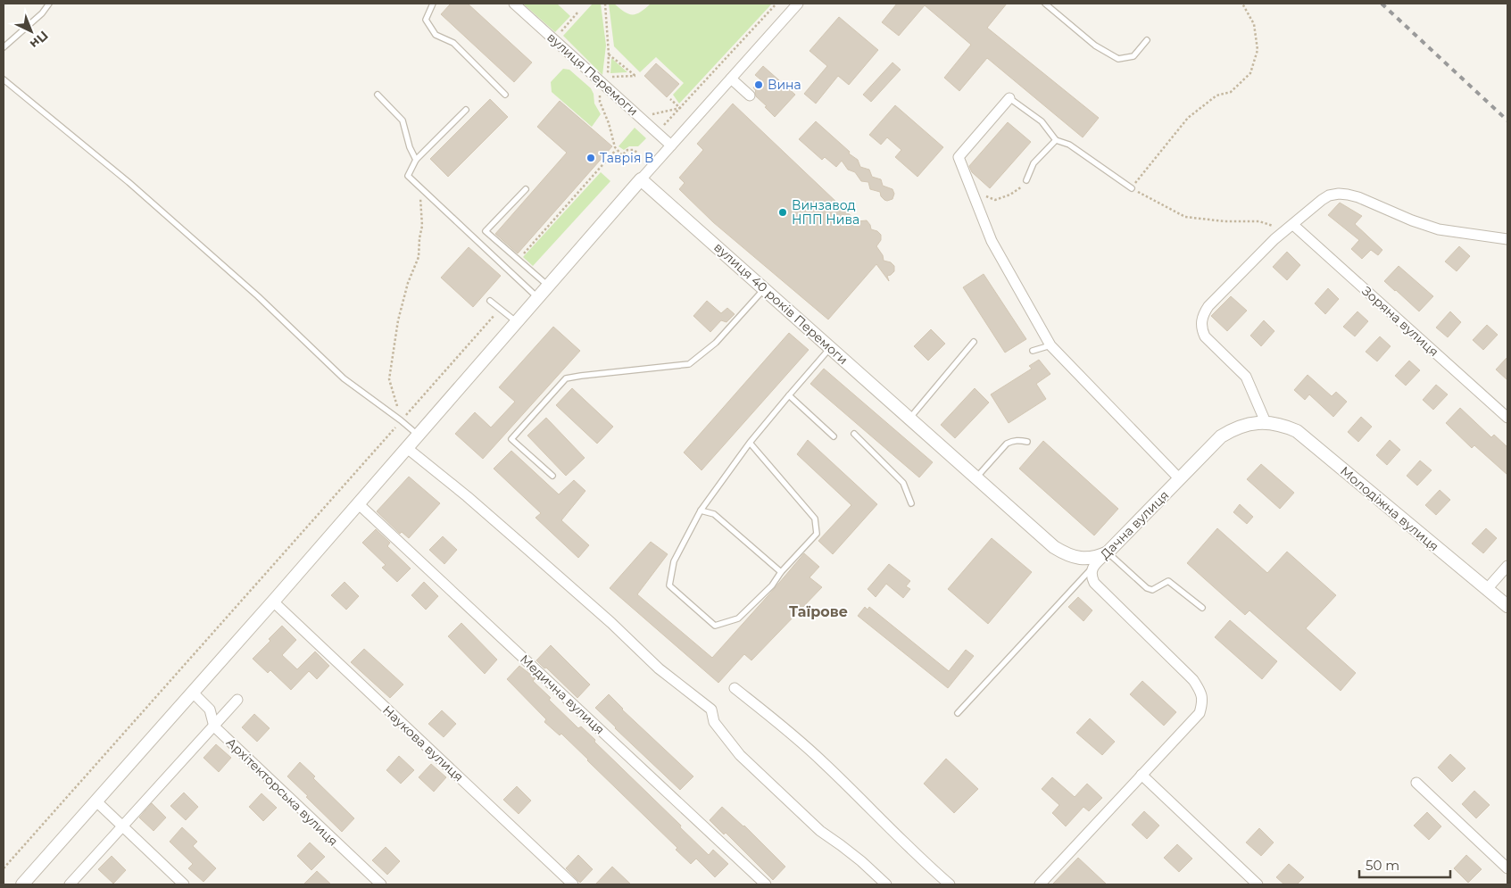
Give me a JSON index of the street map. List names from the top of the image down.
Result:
{
  "streets": {
    "street": [
      "вулиця Перемоги",
      "вулиця 40 років Перемоги",
      "Зоряна вулиця",
      "Молодіжна вулиця",
      "Дачна вулиця",
      "Медична вулиця",
      "Наукова вулиця",
      "Архітекторська вулиця"
    ]
  },
  "crossings": [
    ["вулиця 40 років Перемоги", "Дачна вулиця"],
    ["Молодіжна вулиця", "Дачна вулиця"]
  ],
  "districts": ["Таїрове"],
  "places": ["Вина", "Таврія В", "Винзавод НПП Нива"],
  "scale_bar": "50 m",
  "north": "bottom right"
}
